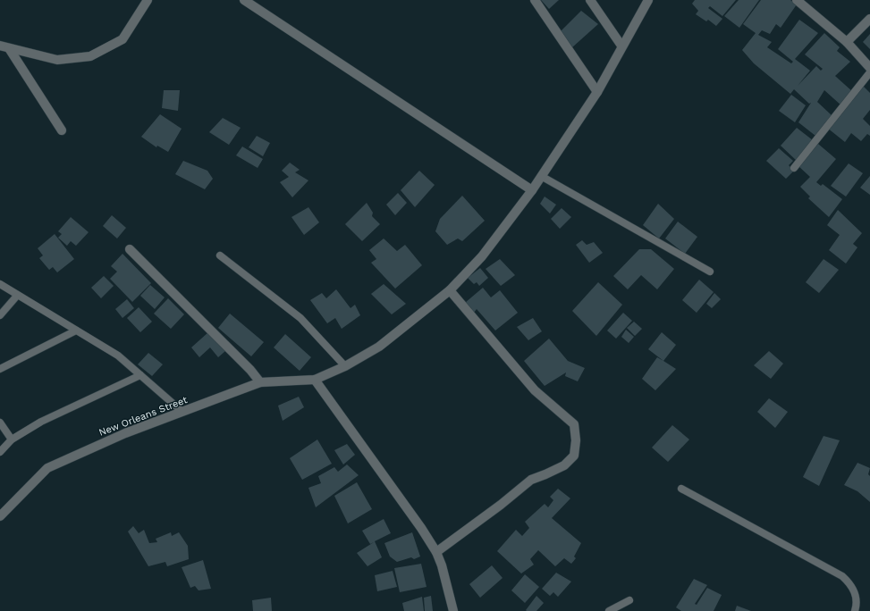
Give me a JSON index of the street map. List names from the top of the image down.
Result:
{
  "streets": {
    "street": ["New Orleans Street"]
  }
}
